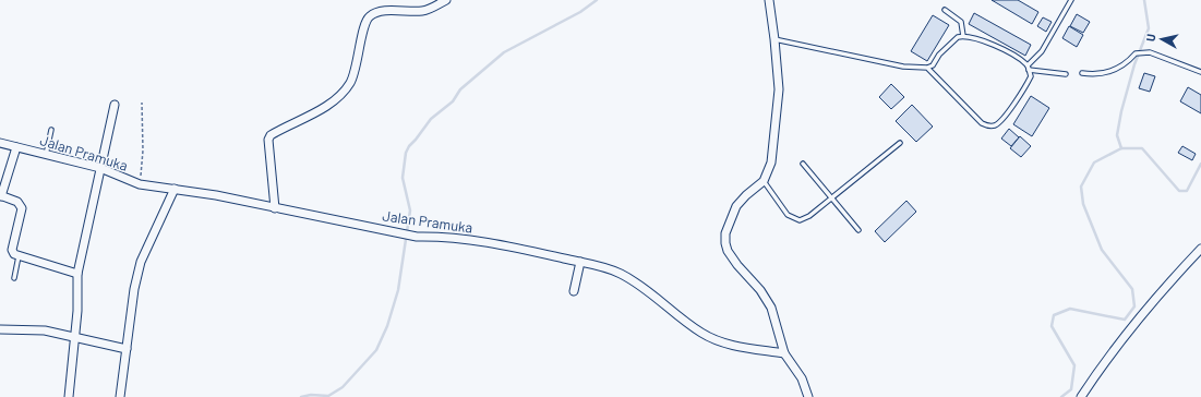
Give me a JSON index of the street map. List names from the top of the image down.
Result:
{
  "streets": {
    "street": ["Jalan Pramuka"]
  },
  "north": "left"
}
